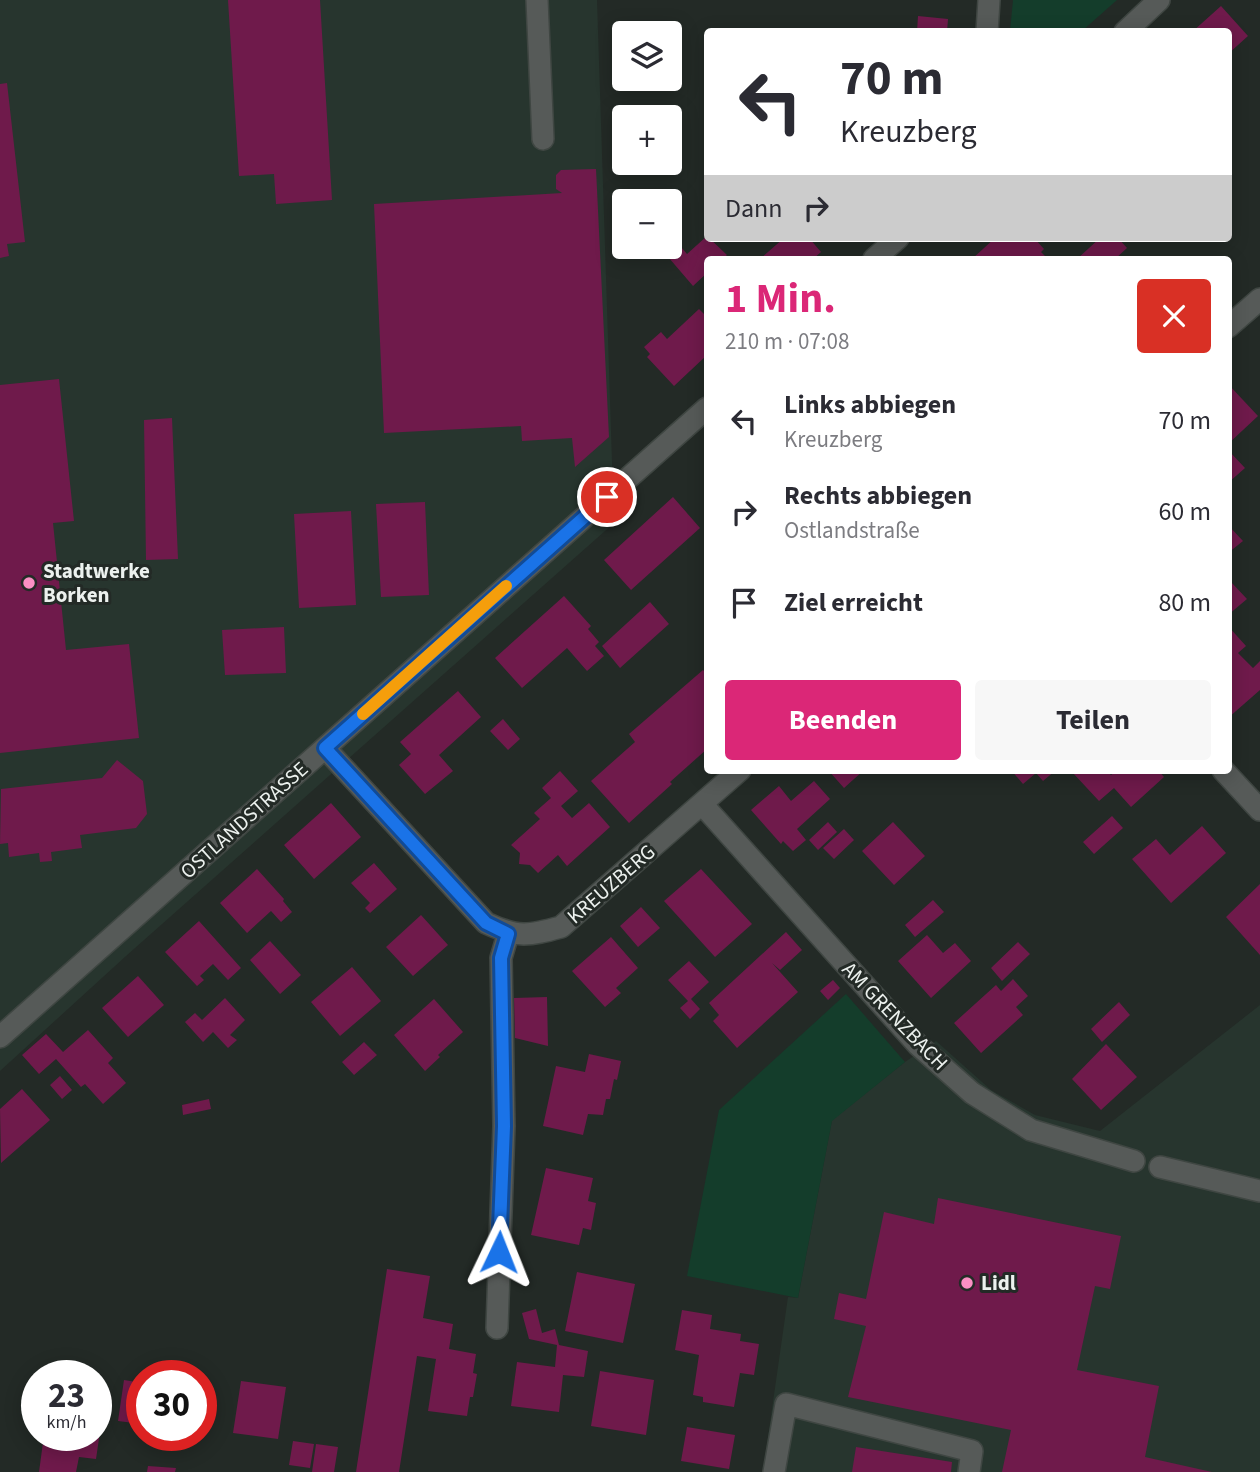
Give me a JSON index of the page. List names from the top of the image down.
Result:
{
  "streets": {
    "street": ["OSTLANDSTRASSE", "KREUZBERG", "AM GRENZBACH"]
  },
  "crossings": [
    ["KREUZBERG", "AM GRENZBACH"]
  ],
  "places": ["Stadtwerke Borken", "Lidl"],
  "page": {
    "map_buttons": ["+", "−"],
    "turn": ["70 m", "Kreuzberg"],
    "then": "Dann",
    "heading": ["1 Min.", "210 m · 07:08"],
    "list": [
      {
        "name": "Links abbiegen",
        "note": "Kreuzberg",
        "value": "70 m"
      },
      {
        "name": "Rechts abbiegen",
        "note": "Ostlandstraße",
        "value": "60 m"
      },
      {
        "name": "Ziel erreicht",
        "value": "80 m"
      }
    ],
    "buttons": ["Beenden", "Teilen"],
    "speed": "23 km/h",
    "limit": "30"
  }
}
